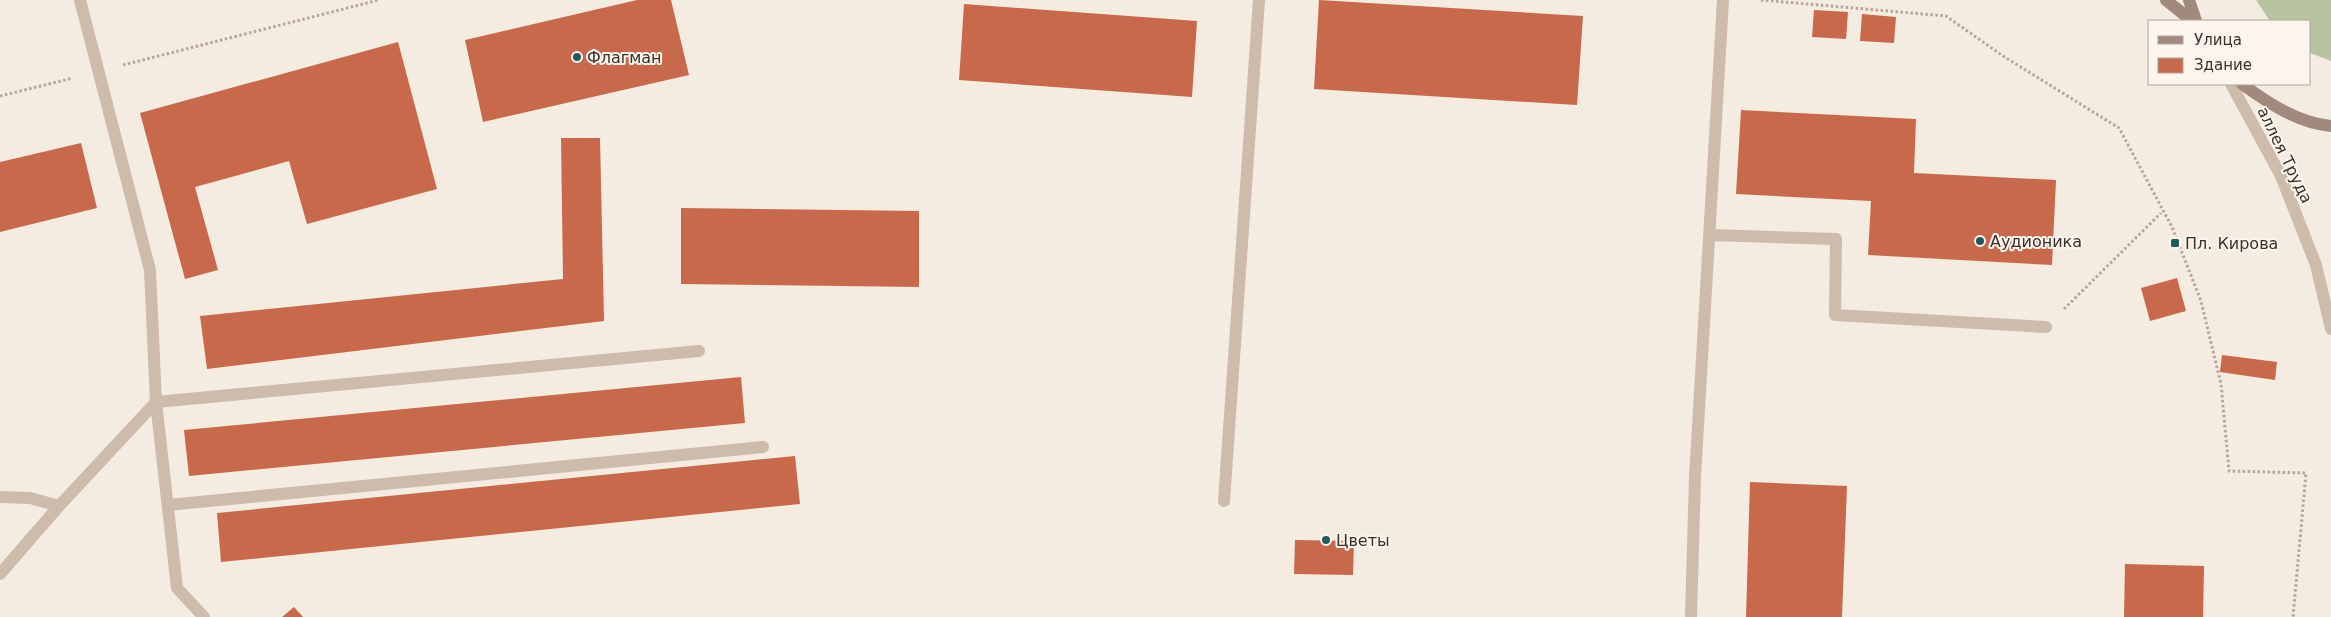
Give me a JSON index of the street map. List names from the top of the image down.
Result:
{
  "streets": {
    "street": ["аллея Труда"]
  },
  "places": {
    "other": ["Флагман", "Аудионика", "Цветы"],
    "transit": ["Пл. Кирова"]
  },
  "legend": ["Улица", "Здание"]
}
